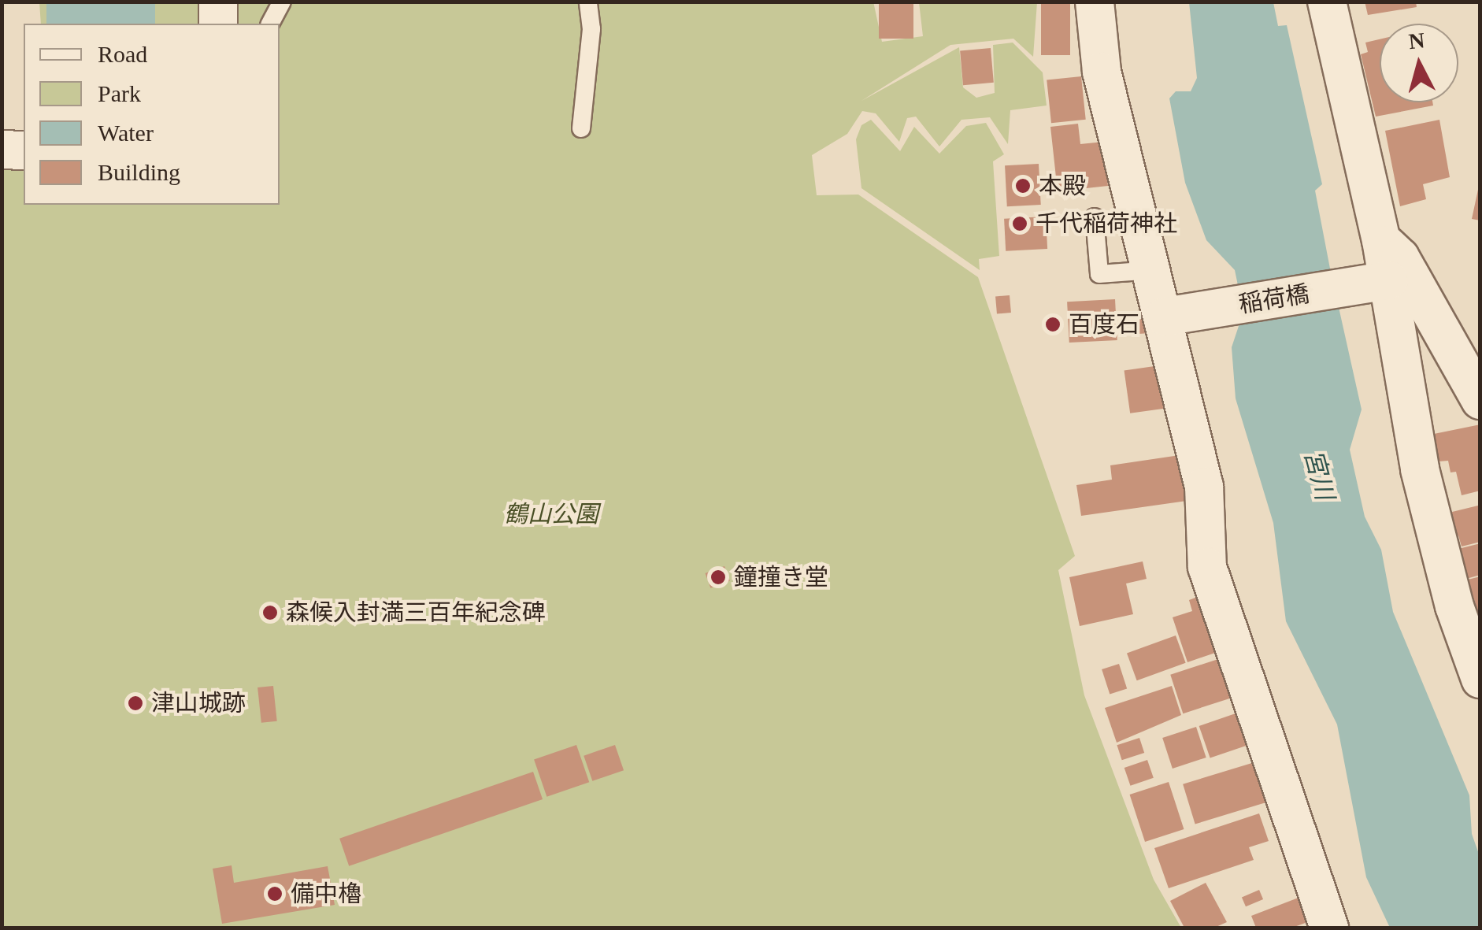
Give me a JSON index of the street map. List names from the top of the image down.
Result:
{
  "streets": {
    "street": ["稲荷橋"]
  },
  "water": ["宮川"],
  "parks": ["鶴山公園"],
  "places": [
    "本殿",
    "千代稲荷神社",
    "百度石",
    "鐘撞き堂",
    "森候入封満三百年紀念碑",
    "津山城跡",
    "備中櫓"
  ],
  "legend": [
    "Road",
    "Park",
    "Water",
    "Building"
  ],
  "north": "top"
}
